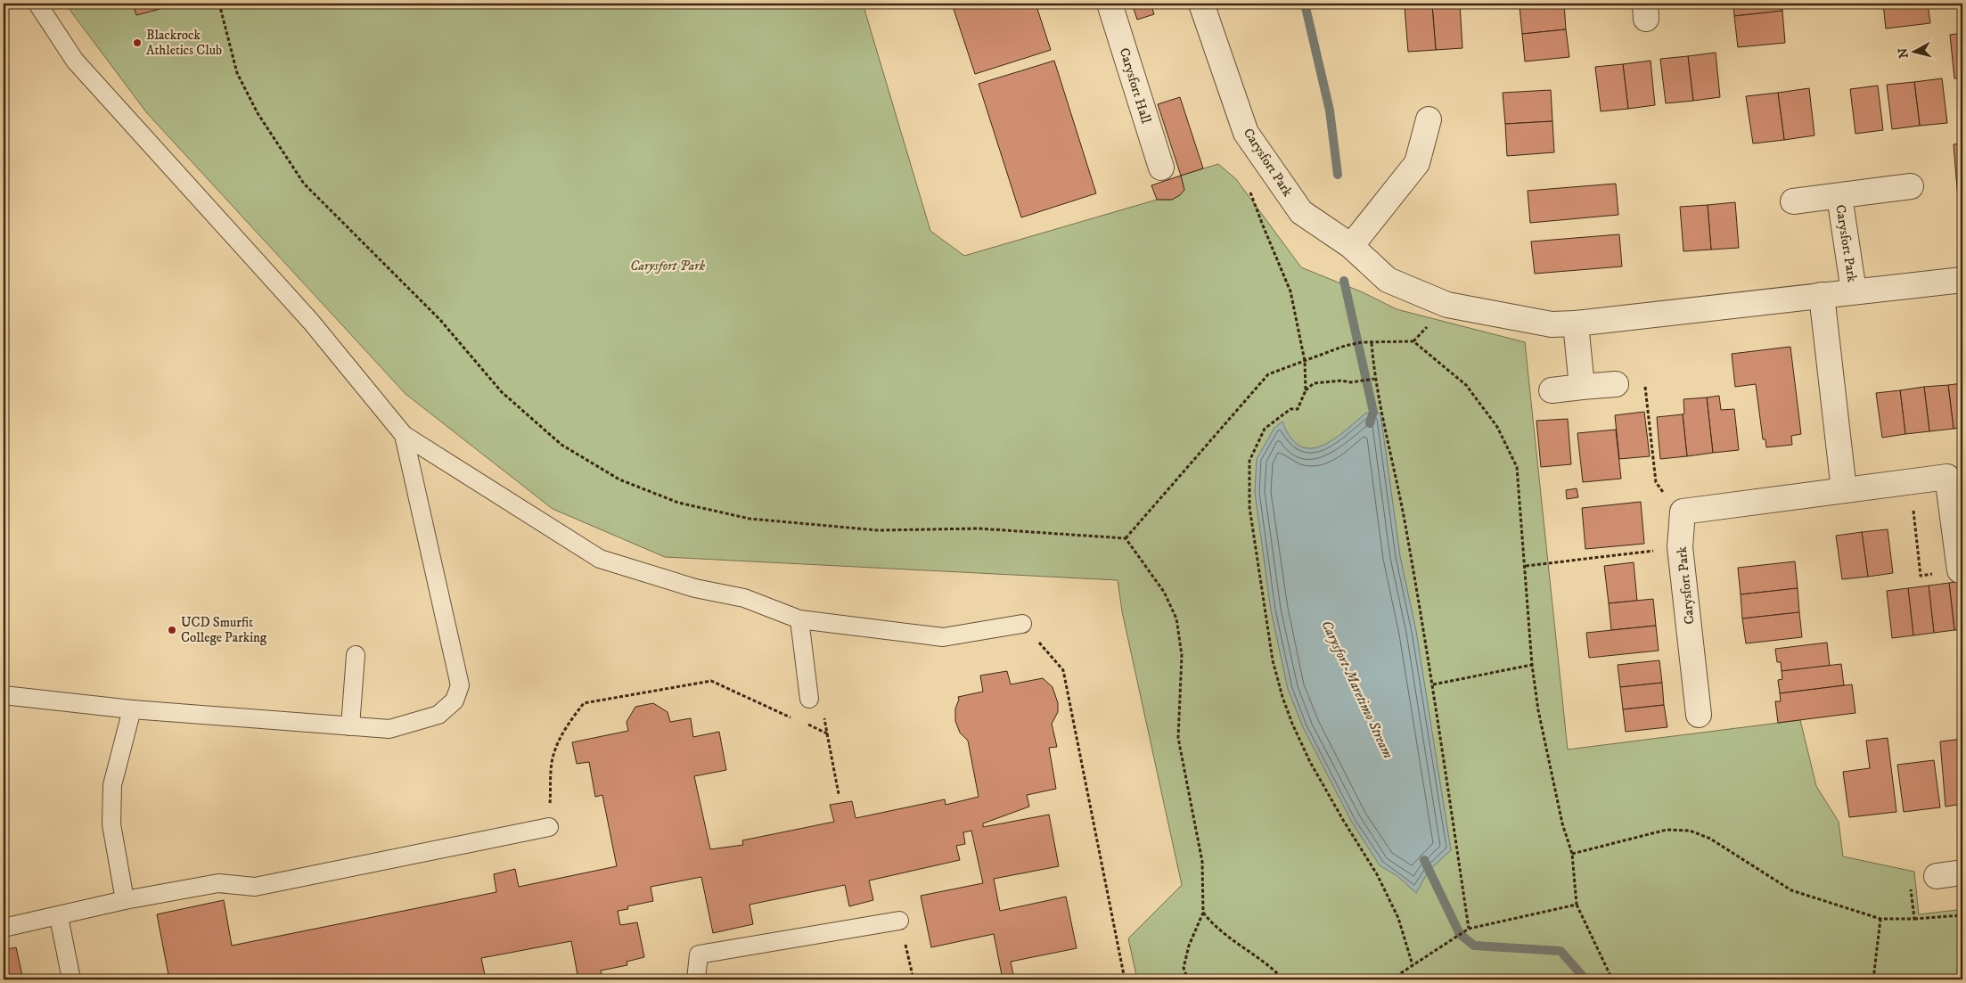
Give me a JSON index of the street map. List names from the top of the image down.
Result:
{
  "streets": {
    "street": ["Carysfort Hall", "Carysfort Park"]
  },
  "water": ["Carysfort-Maretimo Stream"],
  "parks": ["Carysfort Park"],
  "places": ["Blackrock Athletics Club", "UCD Smurfit College Parking"],
  "north": "left"
}
